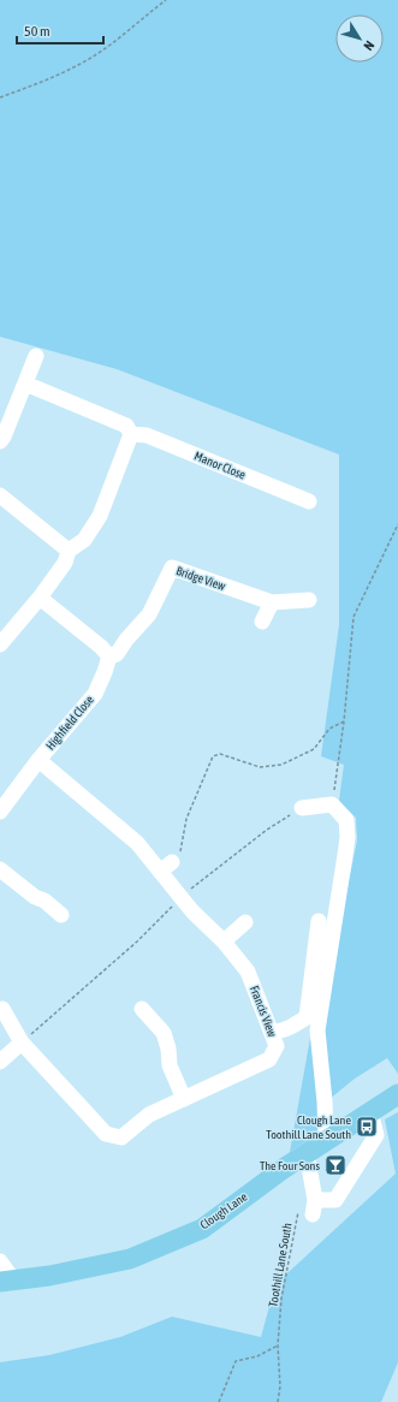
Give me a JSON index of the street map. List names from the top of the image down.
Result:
{
  "streets": {
    "main road": ["Clough Lane"],
    "street": [
      "Manor Close",
      "Bridge View",
      "Highfield Close",
      "Francis View"
    ],
    "path": ["Toothill Lane South"]
  },
  "crossings": [
    ["Bridge View", "Highfield Close"],
    ["Highfield Close", "Francis View"]
  ],
  "places": {
    "bus stop": ["Clough Lane Toothill Lane South"],
    "bar": ["The Four Sons"]
  },
  "scale_bar": "50 m",
  "north": "bottom right"
}
